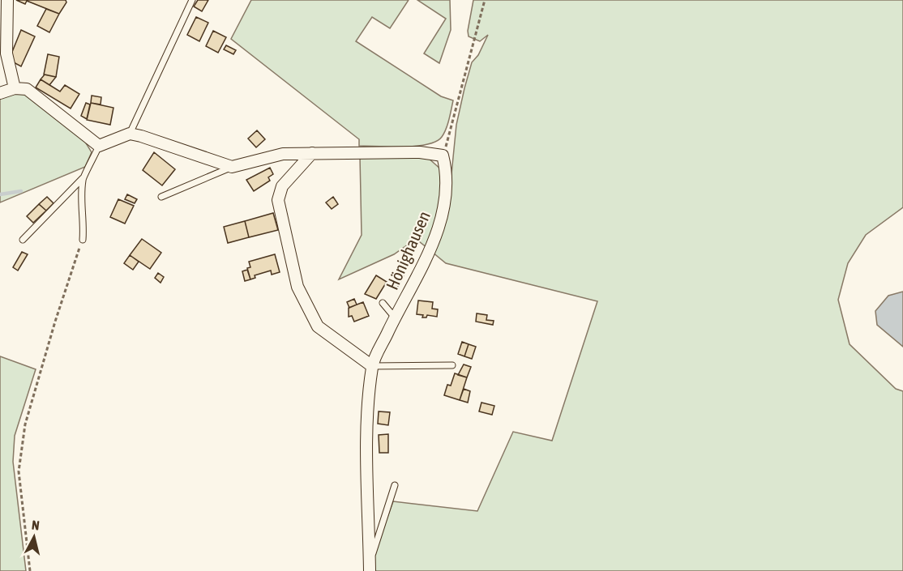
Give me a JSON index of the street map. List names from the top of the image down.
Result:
{
  "streets": {
    "street": ["Hönighausen"]
  },
  "north": "top"
}
